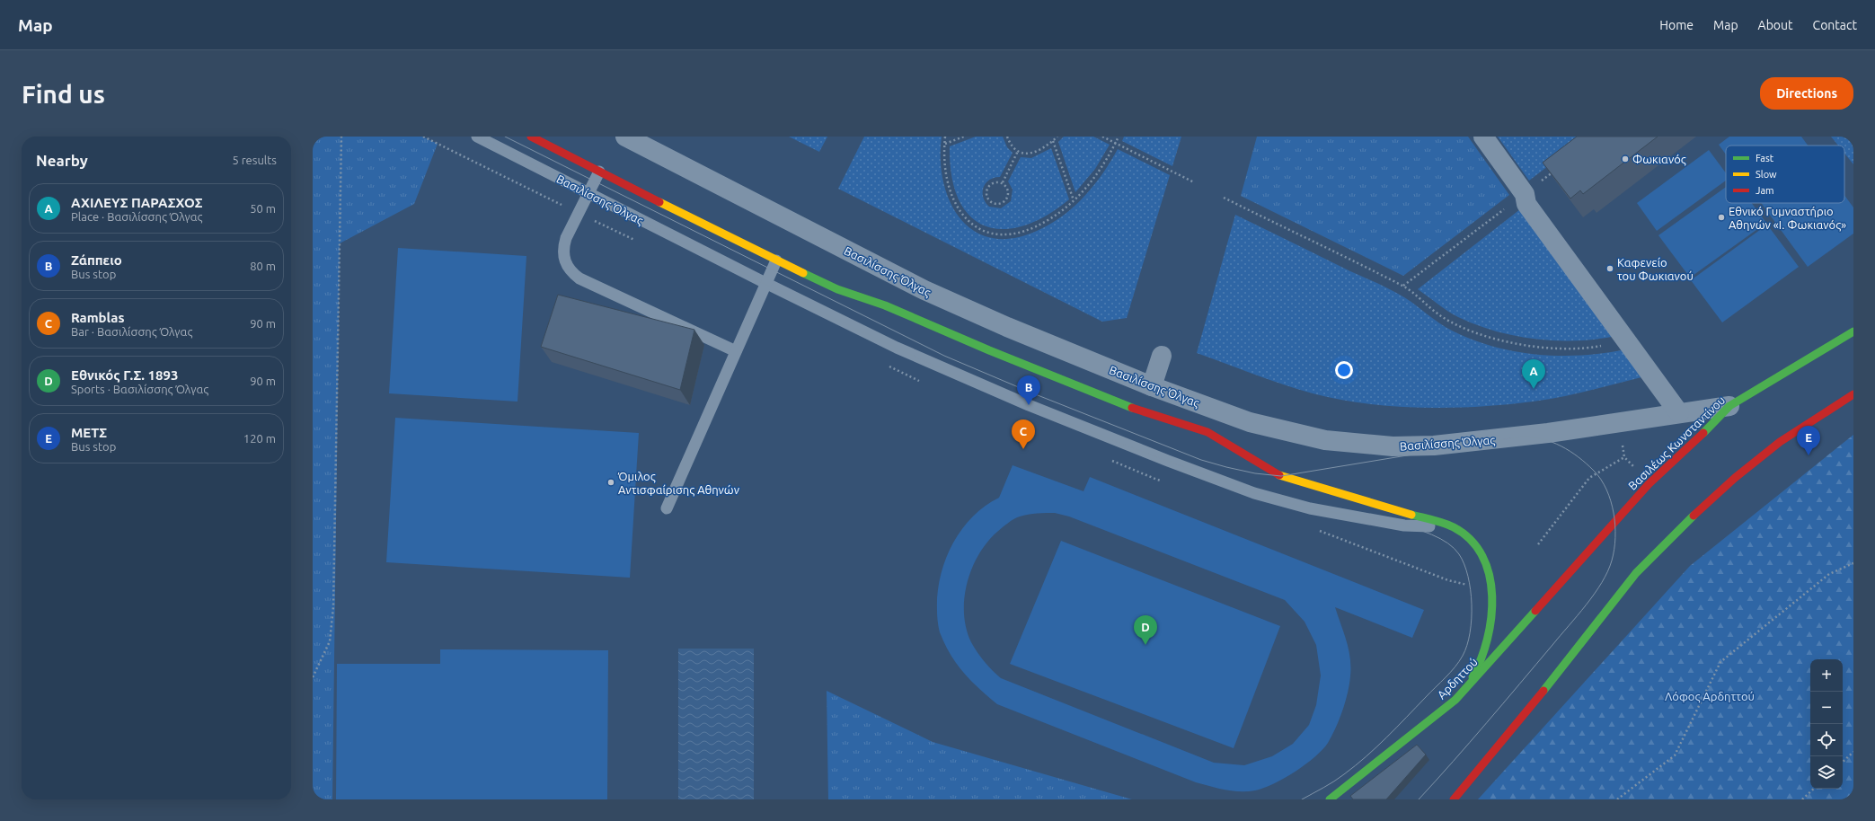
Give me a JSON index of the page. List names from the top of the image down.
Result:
{
  "streets": {
    "main road": ["Βασιλέως Κωνσταντίνου", "Αρδηττού"],
    "street": ["Βασιλίσσης Όλγας"]
  },
  "crossings": [
    ["Βασιλίσσης Όλγας", "Βασιλέως Κωνσταντίνου"],
    ["Βασιλέως Κωνσταντίνου", "Αρδηττού"]
  ],
  "parks": ["Λόφος Αρδηττού"],
  "places": [
    "Φωκιανός",
    "Εθνικό Γυμναστήριο Αθηνών «Ι. Φωκιανός»",
    "Καφενείο του Φωκιανού",
    "Όμιλος Αντισφαίρισης Αθηνών"
  ],
  "legend": ["Fast", "Slow", "Jam"],
  "page": {
    "header": "Map",
    "nav": [
      "Home",
      "Map",
      "About",
      "Contact"
    ],
    "buttons": "Directions",
    "title": "Find us",
    "heading": ["Nearby", "5 results"],
    "list": [
      {
        "mark": "A",
        "name": "ΑΧΙΛΕΥΣ ΠΑΡΑΣΧΟΣ",
        "note": "Place · Βασιλίσσης Όλγας",
        "value": "50 m"
      },
      {
        "mark": "B",
        "name": "Ζάππειο",
        "note": "Bus stop",
        "value": "80 m"
      },
      {
        "mark": "C",
        "name": "Ramblas",
        "note": "Bar · Βασιλίσσης Όλγας",
        "value": "90 m"
      },
      {
        "mark": "D",
        "name": "Εθνικός Γ.Σ. 1893",
        "note": "Sports · Βασιλίσσης Όλγας",
        "value": "90 m"
      },
      {
        "mark": "E",
        "name": "ΜΕΤΣ",
        "note": "Bus stop",
        "value": "120 m"
      }
    ],
    "pins": [
      "A",
      "B",
      "C",
      "E",
      "D"
    ],
    "map_buttons": ["+", "−"]
  }
}
